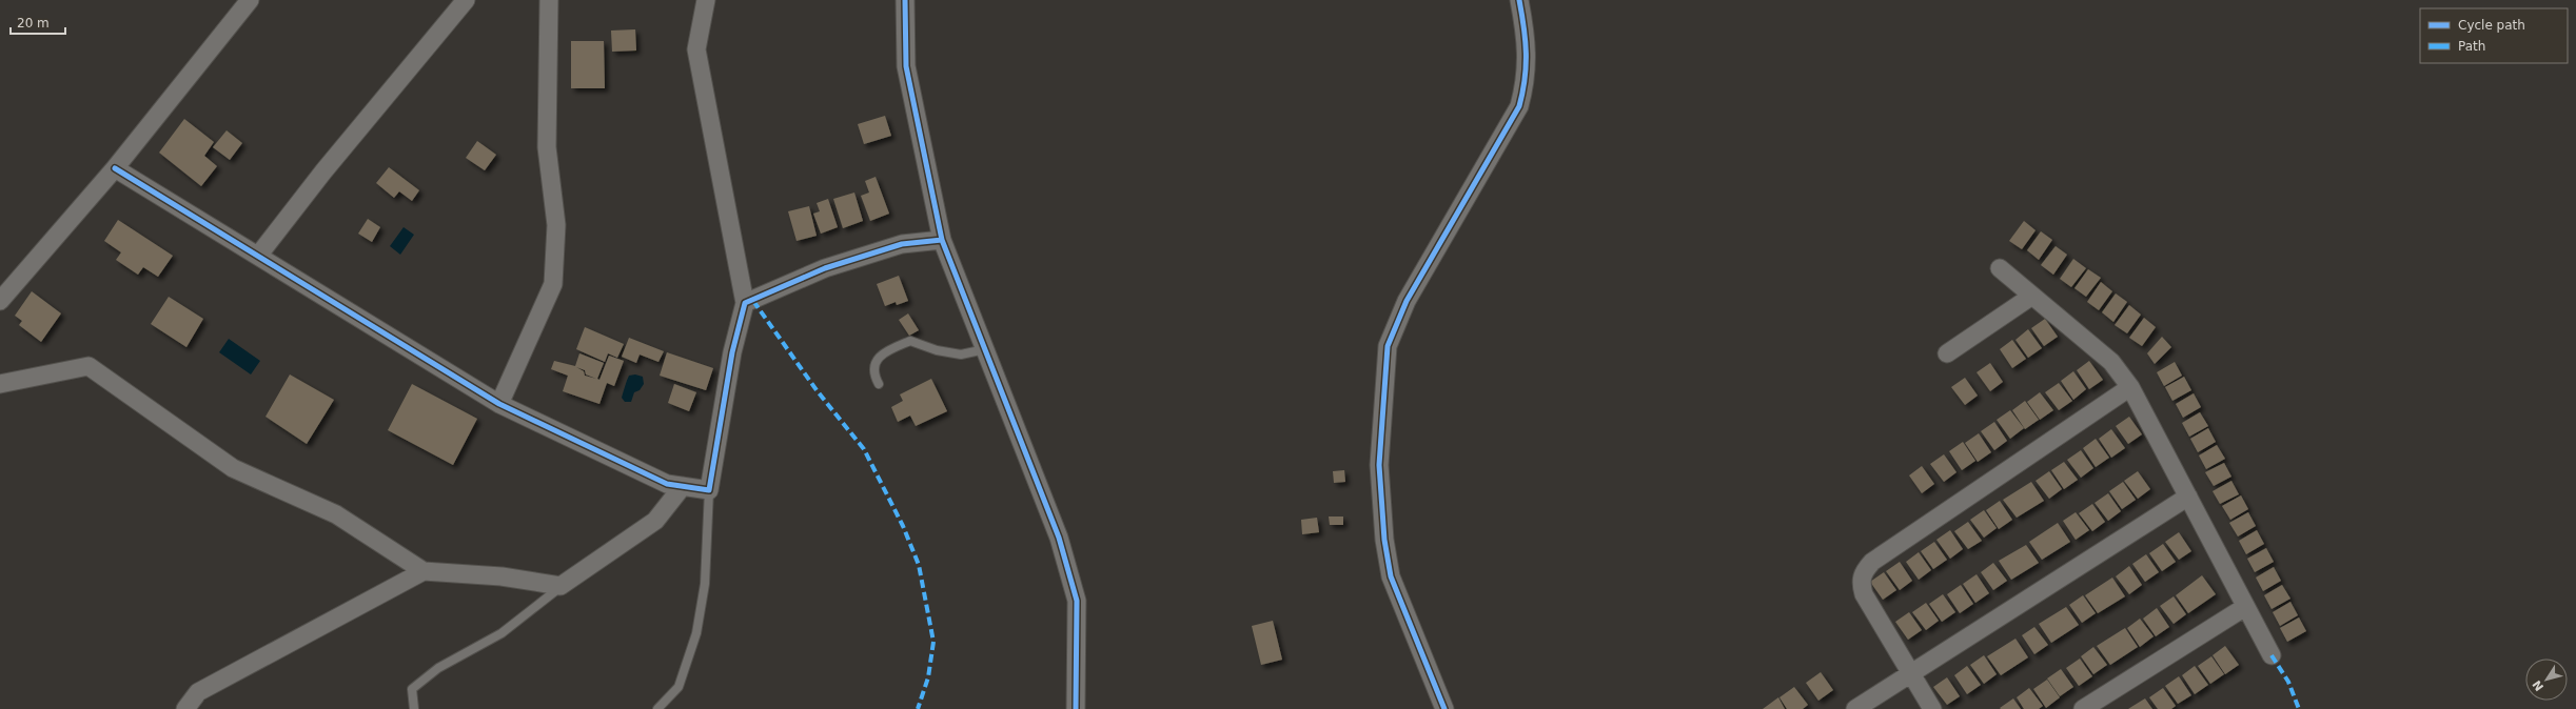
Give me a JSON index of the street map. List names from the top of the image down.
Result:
{
  "legend": ["Cycle path", "Path"],
  "scale_bar": "20 m",
  "north": "bottom left"
}
